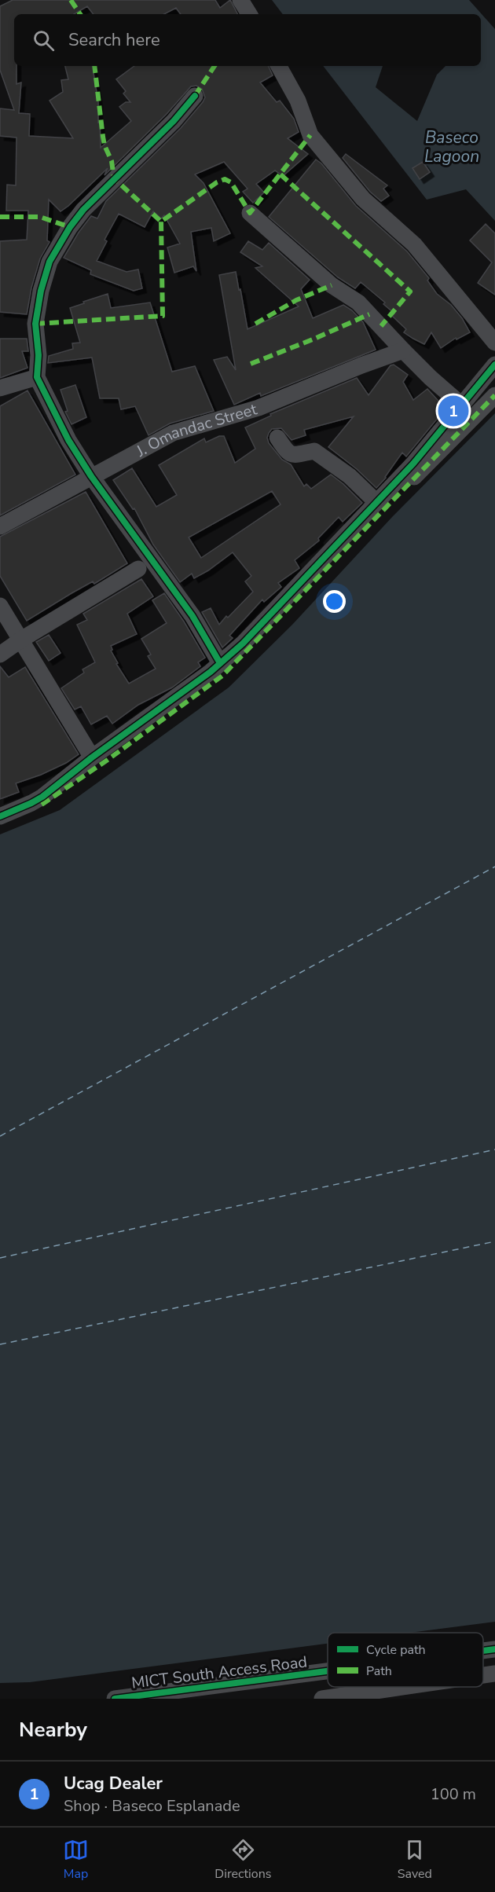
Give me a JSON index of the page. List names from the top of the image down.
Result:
{
  "streets": {
    "street": ["J. Omandac Street", "MICT South Access Road"]
  },
  "water": ["Baseco Lagoon"],
  "legend": ["Cycle path", "Path"],
  "page": {
    "search": "Search here",
    "pins": "1",
    "heading": "Nearby",
    "list": [
      {
        "mark": "1",
        "name": "Ucag Dealer",
        "note": "Shop · Baseco Esplanade",
        "value": "100 m"
      }
    ],
    "nav": ["Map", "Directions", "Saved"]
  }
}
